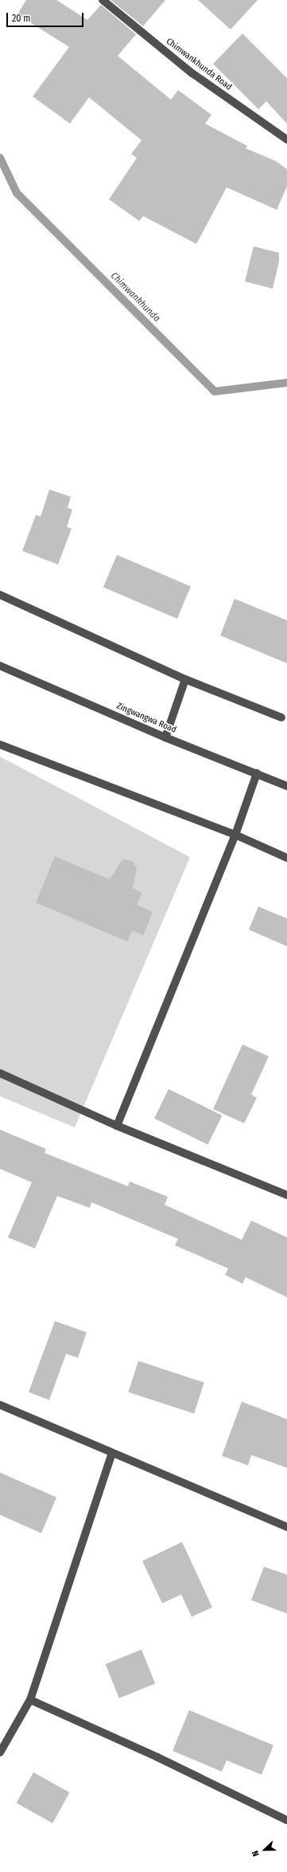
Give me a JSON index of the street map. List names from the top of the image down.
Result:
{
  "streets": {
    "street": ["Chimwankhunda Road", "Zingwangwa Road"]
  },
  "water": ["Chimwankhunda"],
  "scale_bar": "20 m",
  "north": "left"
}
